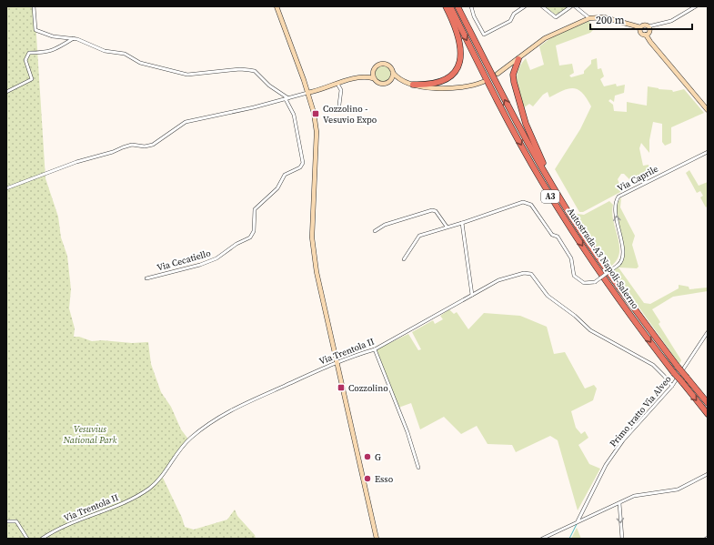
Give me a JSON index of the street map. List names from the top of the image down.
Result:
{
  "streets": {
    "highway": ["A3", "Autostrada A3 Napoli-Salerno"],
    "street": [
      "Via Caprile",
      "Via Cecatiello",
      "Via Trentola II",
      "Primo tratto Via Alveo"
    ]
  },
  "crossings": [
    ["Via Trentola II", "Primo tratto Via Alveo"]
  ],
  "parks": ["Vesuvius National Park"],
  "places": {
    "transit": ["Cozzolino - Vesuvio Expo", "Cozzolino"],
    "other": ["G", "Esso"]
  },
  "scale_bar": "200 m"
}
